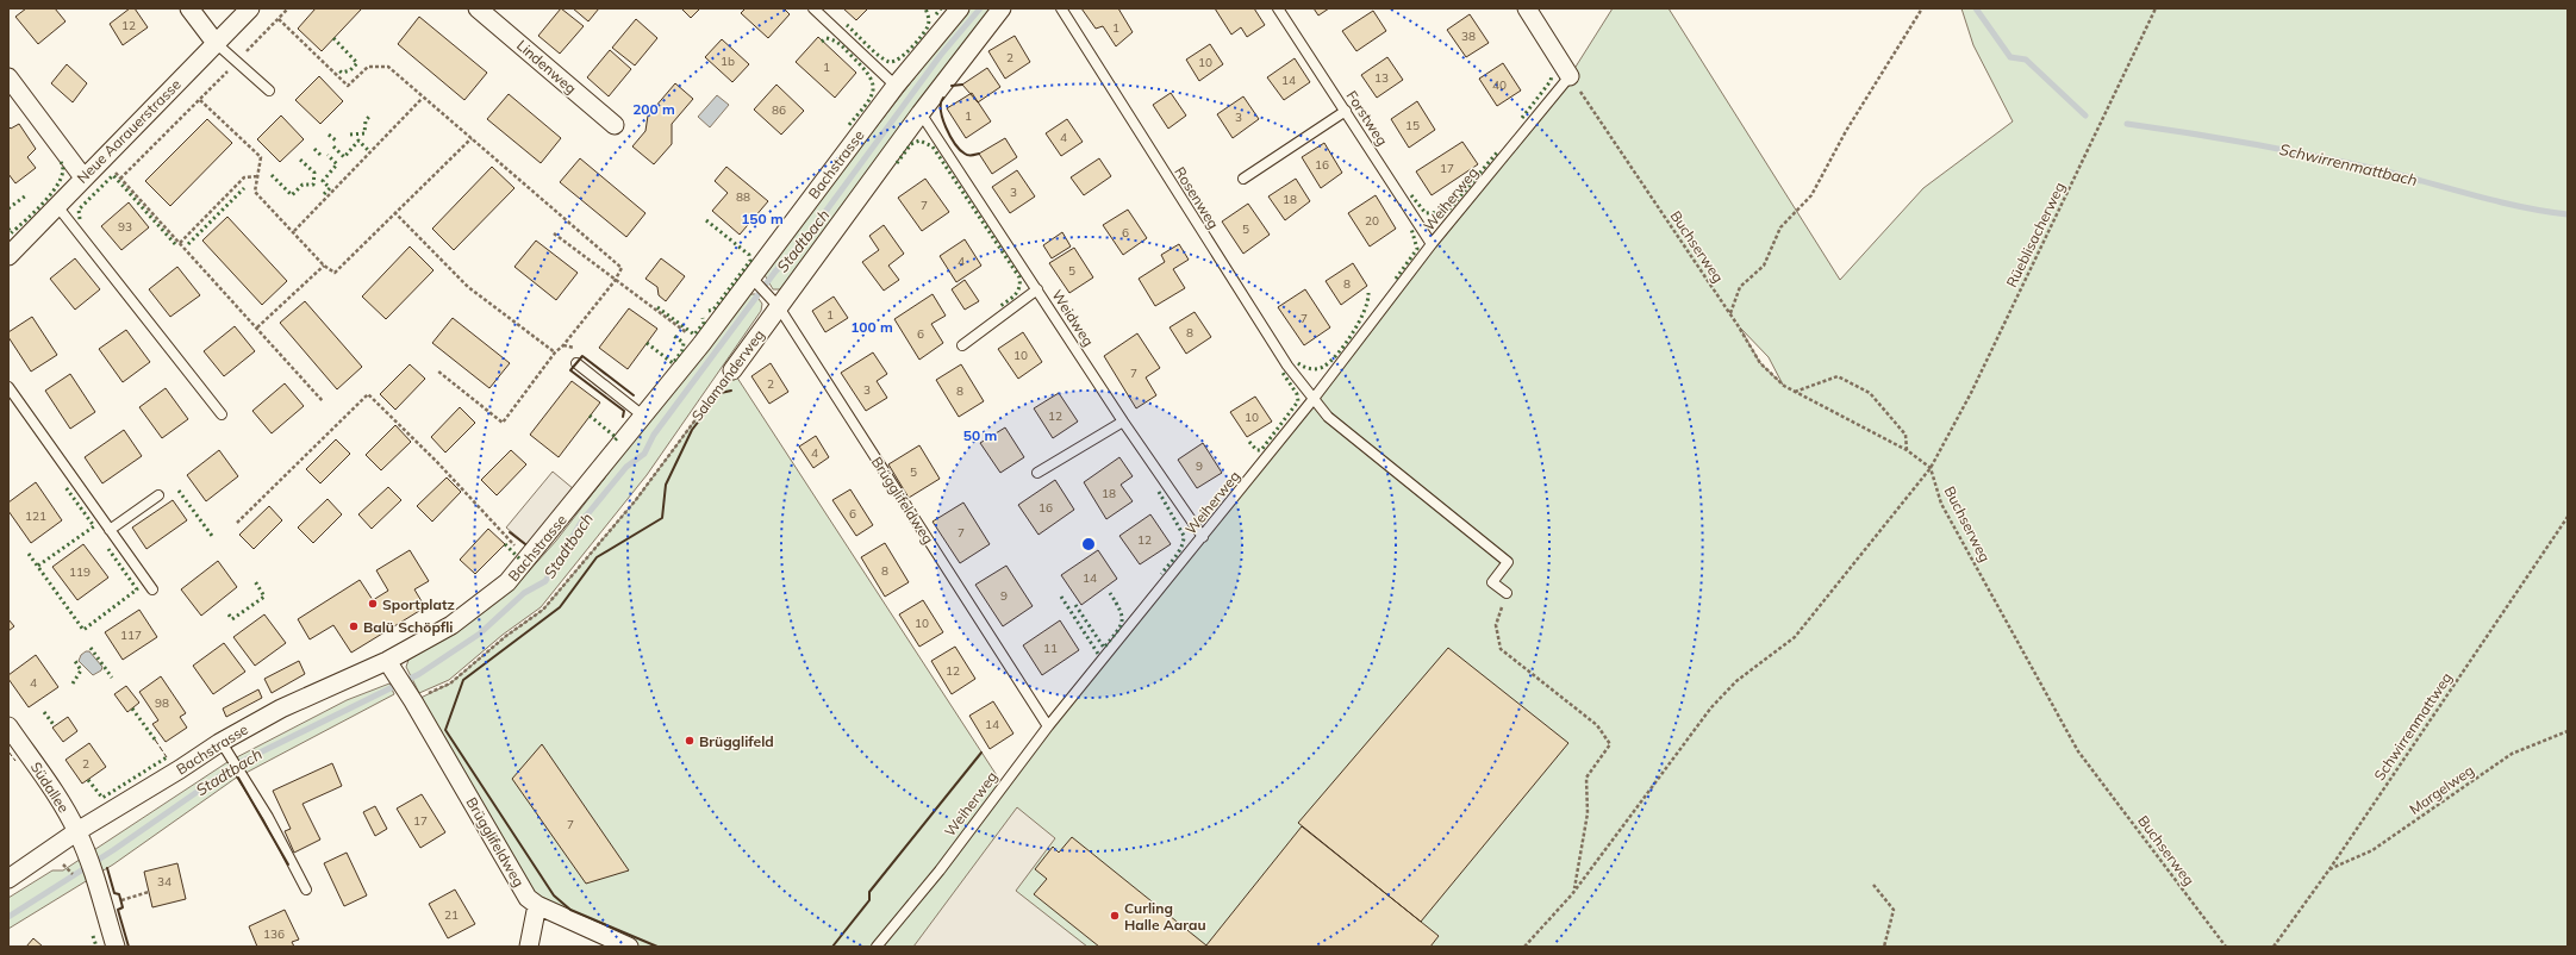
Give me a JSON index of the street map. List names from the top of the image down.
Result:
{
  "streets": {
    "street": [
      "Lindenweg",
      "Neue Aarauerstrasse",
      "Bachstrasse",
      "Salamanderweg",
      "Brügglifeldweg",
      "Südallee"
    ],
    "lane": [
      "Forstweg",
      "Rosenweg",
      "Weiherweg",
      "Weidweg"
    ],
    "path": [
      "Rüeblisacherweg",
      "Buchserweg",
      "Schwirrenmattweg",
      "Margelweg"
    ]
  },
  "crossings": [
    ["Forstweg", "Weiherweg"],
    ["Bachstrasse", "Brügglifeldweg"],
    ["Bachstrasse", "Südallee"],
    ["Rosenweg", "Weiherweg"],
    ["Weiherweg", "Buchserweg"],
    ["Weiherweg", "Weidweg"],
    ["Weiherweg", "Brügglifeldweg"],
    ["Rüeblisacherweg", "Buchserweg"],
    ["Weidweg", "Salamanderweg"],
    ["Salamanderweg", "Brügglifeldweg"],
    ["Schwirrenmattweg", "Margelweg"]
  ],
  "water": ["Schwirrenmattbach", "Stadtbach"],
  "places": [
    "Sportplatz",
    "Balü Schöpfli",
    "Brügglifeld",
    "Curling Halle Aarau"
  ],
  "house_numbers": [
    "12",
    "1",
    "38",
    "2",
    "1b",
    "10",
    "1",
    "13",
    "14",
    "40",
    "86",
    "1",
    "3",
    "15",
    "4",
    "16",
    "17",
    "3",
    "88",
    "18",
    "7",
    "20",
    "93",
    "5",
    "6",
    "4",
    "5",
    "8",
    "1",
    "7",
    "8",
    "6",
    "10",
    "7",
    "2",
    "3",
    "8",
    "12",
    "10",
    "4",
    "9",
    "5",
    "18",
    "16",
    "6",
    "121",
    "7",
    "12",
    "8",
    "119",
    "14",
    "9",
    "10",
    "117",
    "11",
    "12",
    "4",
    "98",
    "14",
    "2",
    "17",
    "7",
    "34",
    "21",
    "136"
  ],
  "rings": [
    "200 m",
    "150 m",
    "100 m",
    "50 m"
  ]
}
